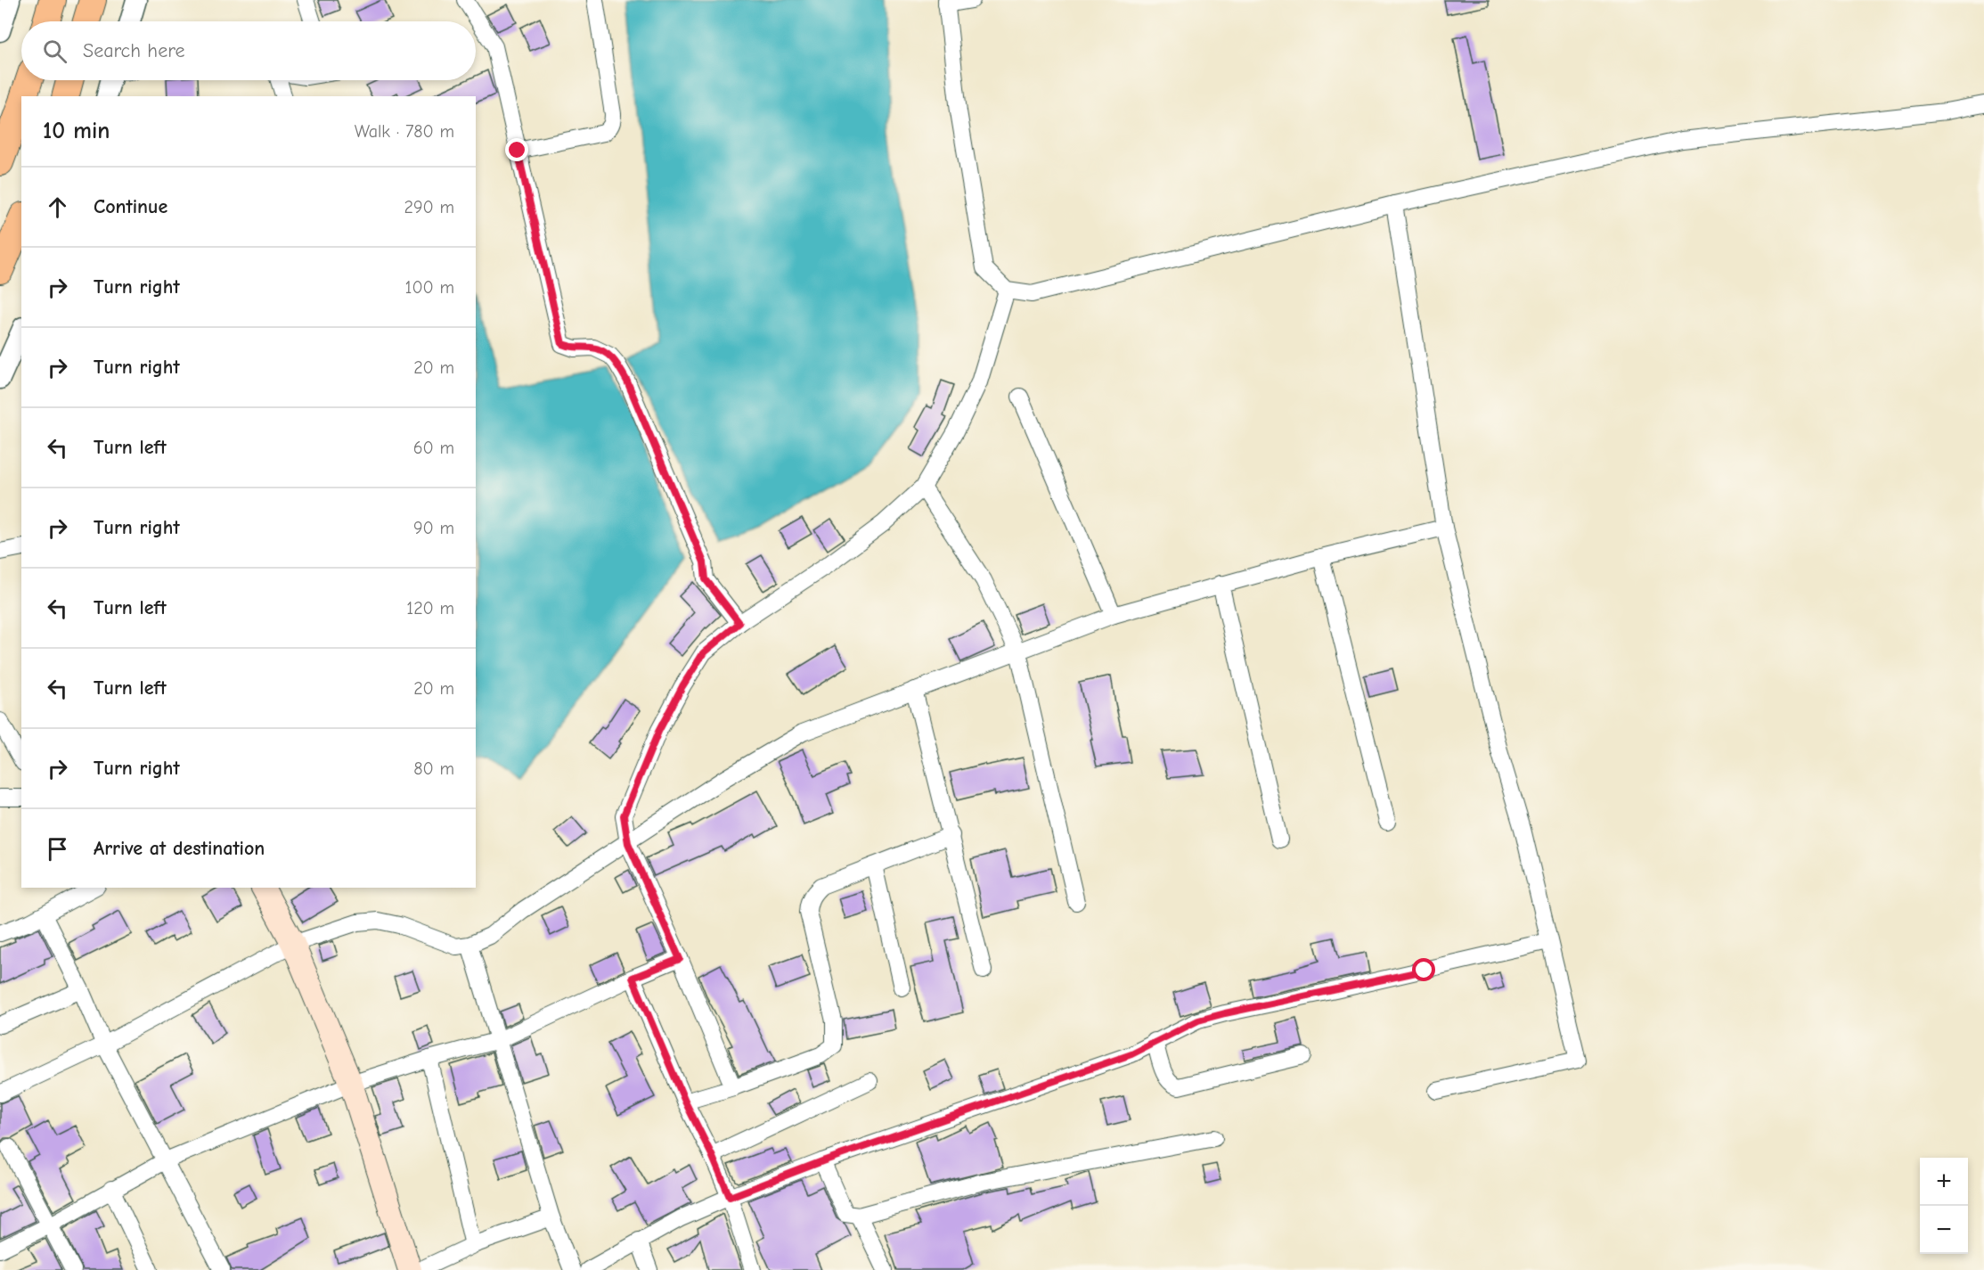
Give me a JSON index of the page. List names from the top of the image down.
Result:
{
  "page": {
    "search": "Search here",
    "heading": ["10 min", "Walk · 780 m"],
    "list": [
      ["Continue", "290 m"],
      ["Turn right", "100 m"],
      ["Turn right", "20 m"],
      ["Turn left", "60 m"],
      ["Turn right", "90 m"],
      ["Turn left", "120 m"],
      ["Turn left", "20 m"],
      ["Turn right", "80 m"],
      "Arrive at destination"
    ],
    "map_buttons": ["+", "−"]
  }
}
